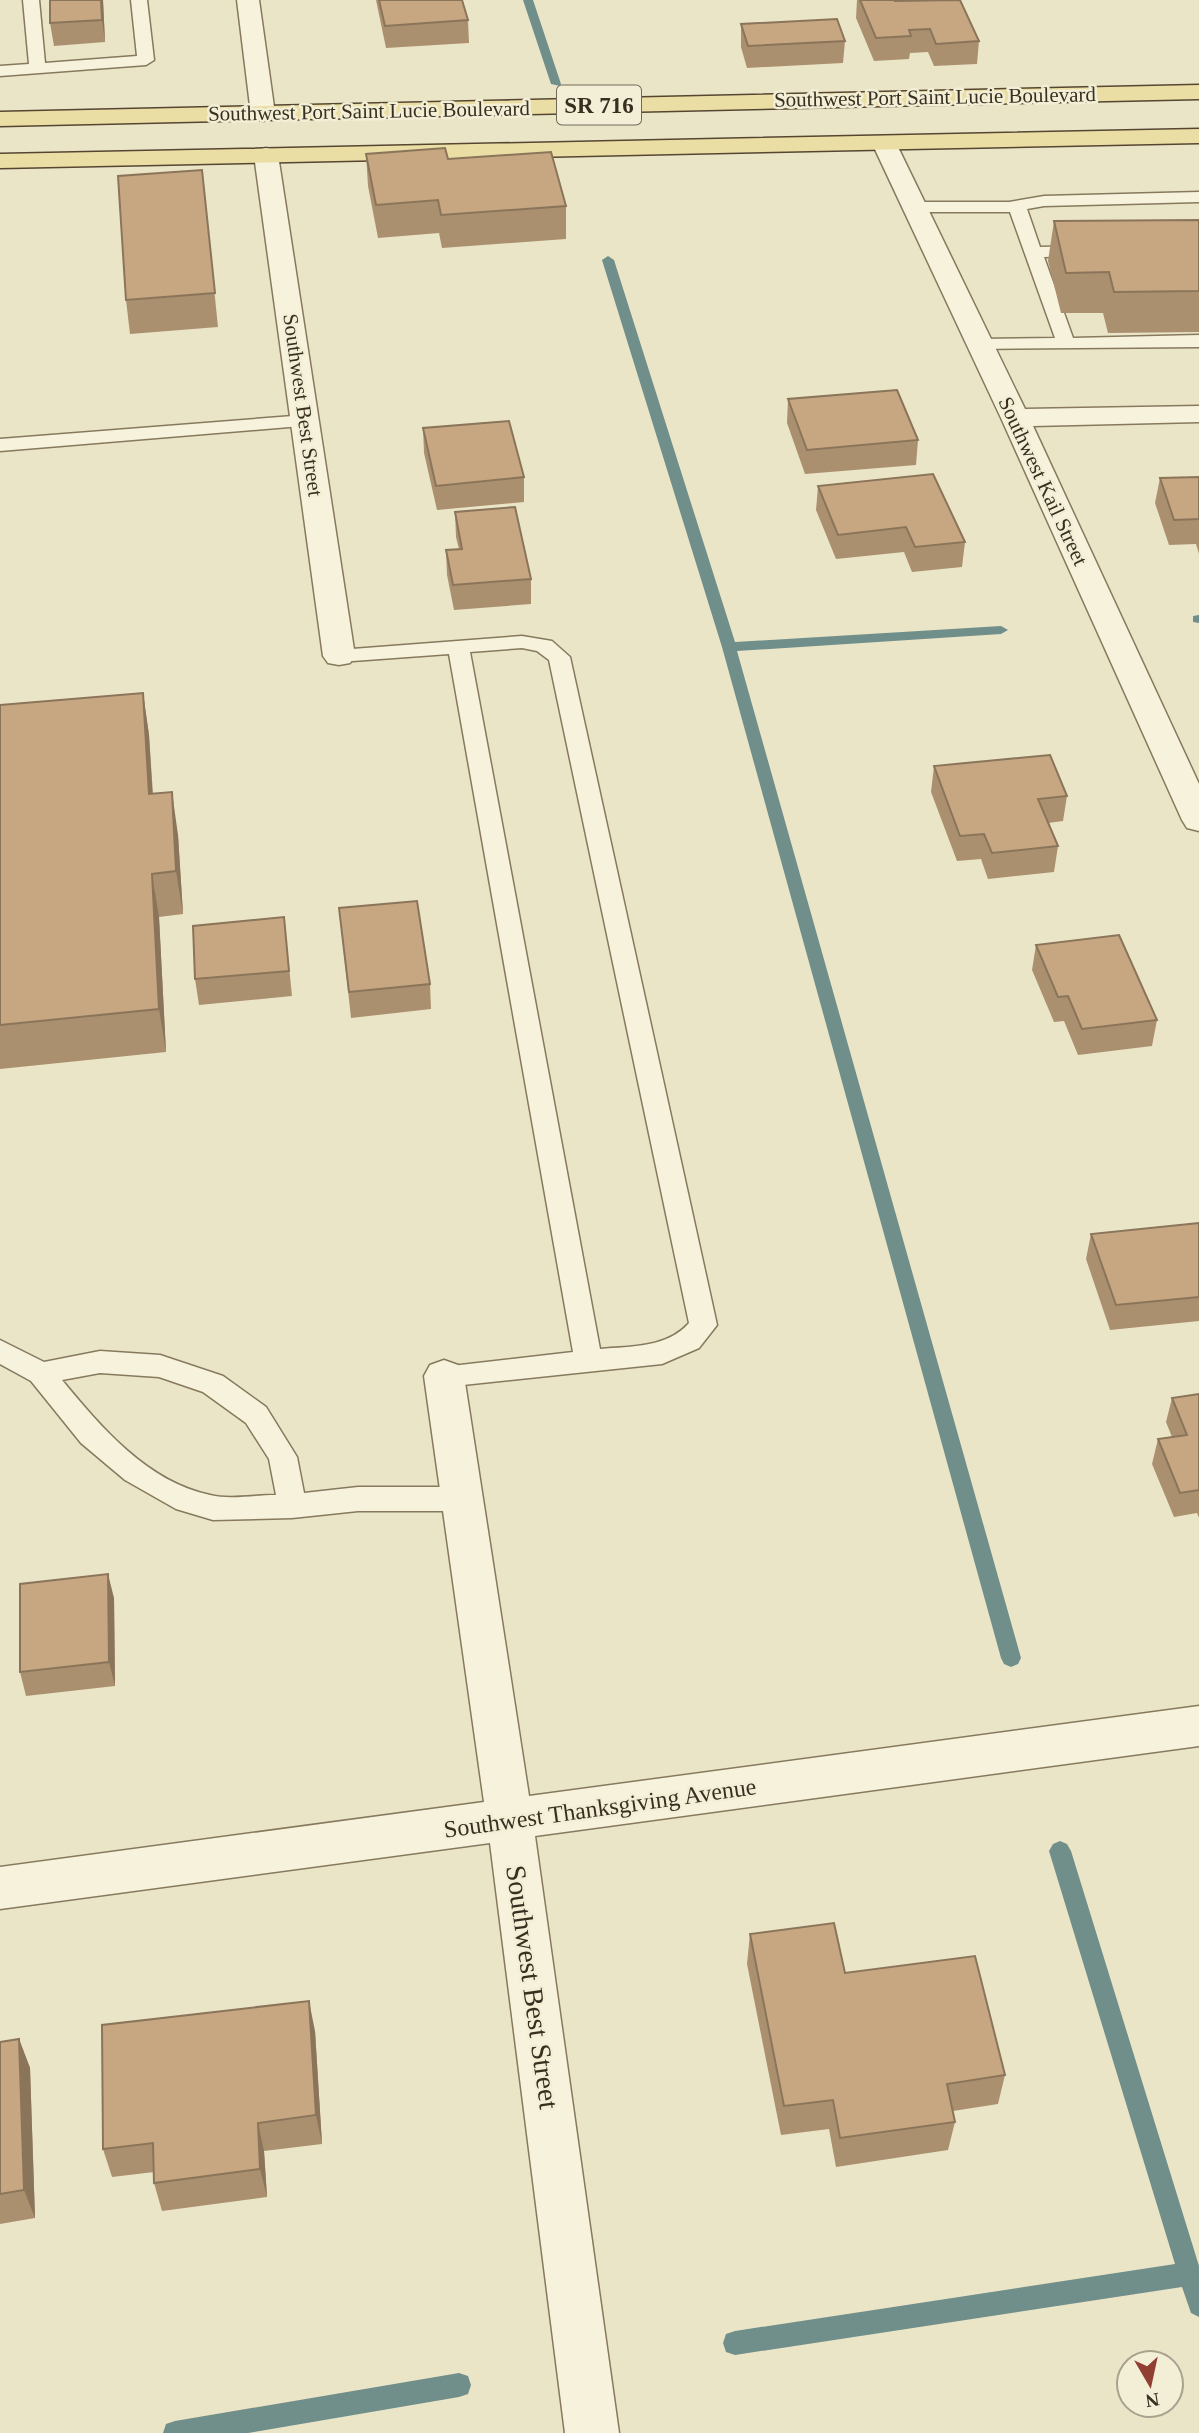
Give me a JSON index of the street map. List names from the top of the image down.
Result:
{
  "streets": {
    "main road": ["Southwest Port Saint Lucie Boulevard", "SR 716"],
    "street": ["Southwest Best Street", "Southwest Kail Street", "Southwest Thanksgiving Avenue"]
  },
  "crossings": [
    ["Southwest Port Saint Lucie Boulevard", "Southwest Best Street"],
    ["Southwest Port Saint Lucie Boulevard", "Southwest Kail Street"],
    ["Southwest Best Street", "Southwest Thanksgiving Avenue"]
  ],
  "north": "bottom"
}
